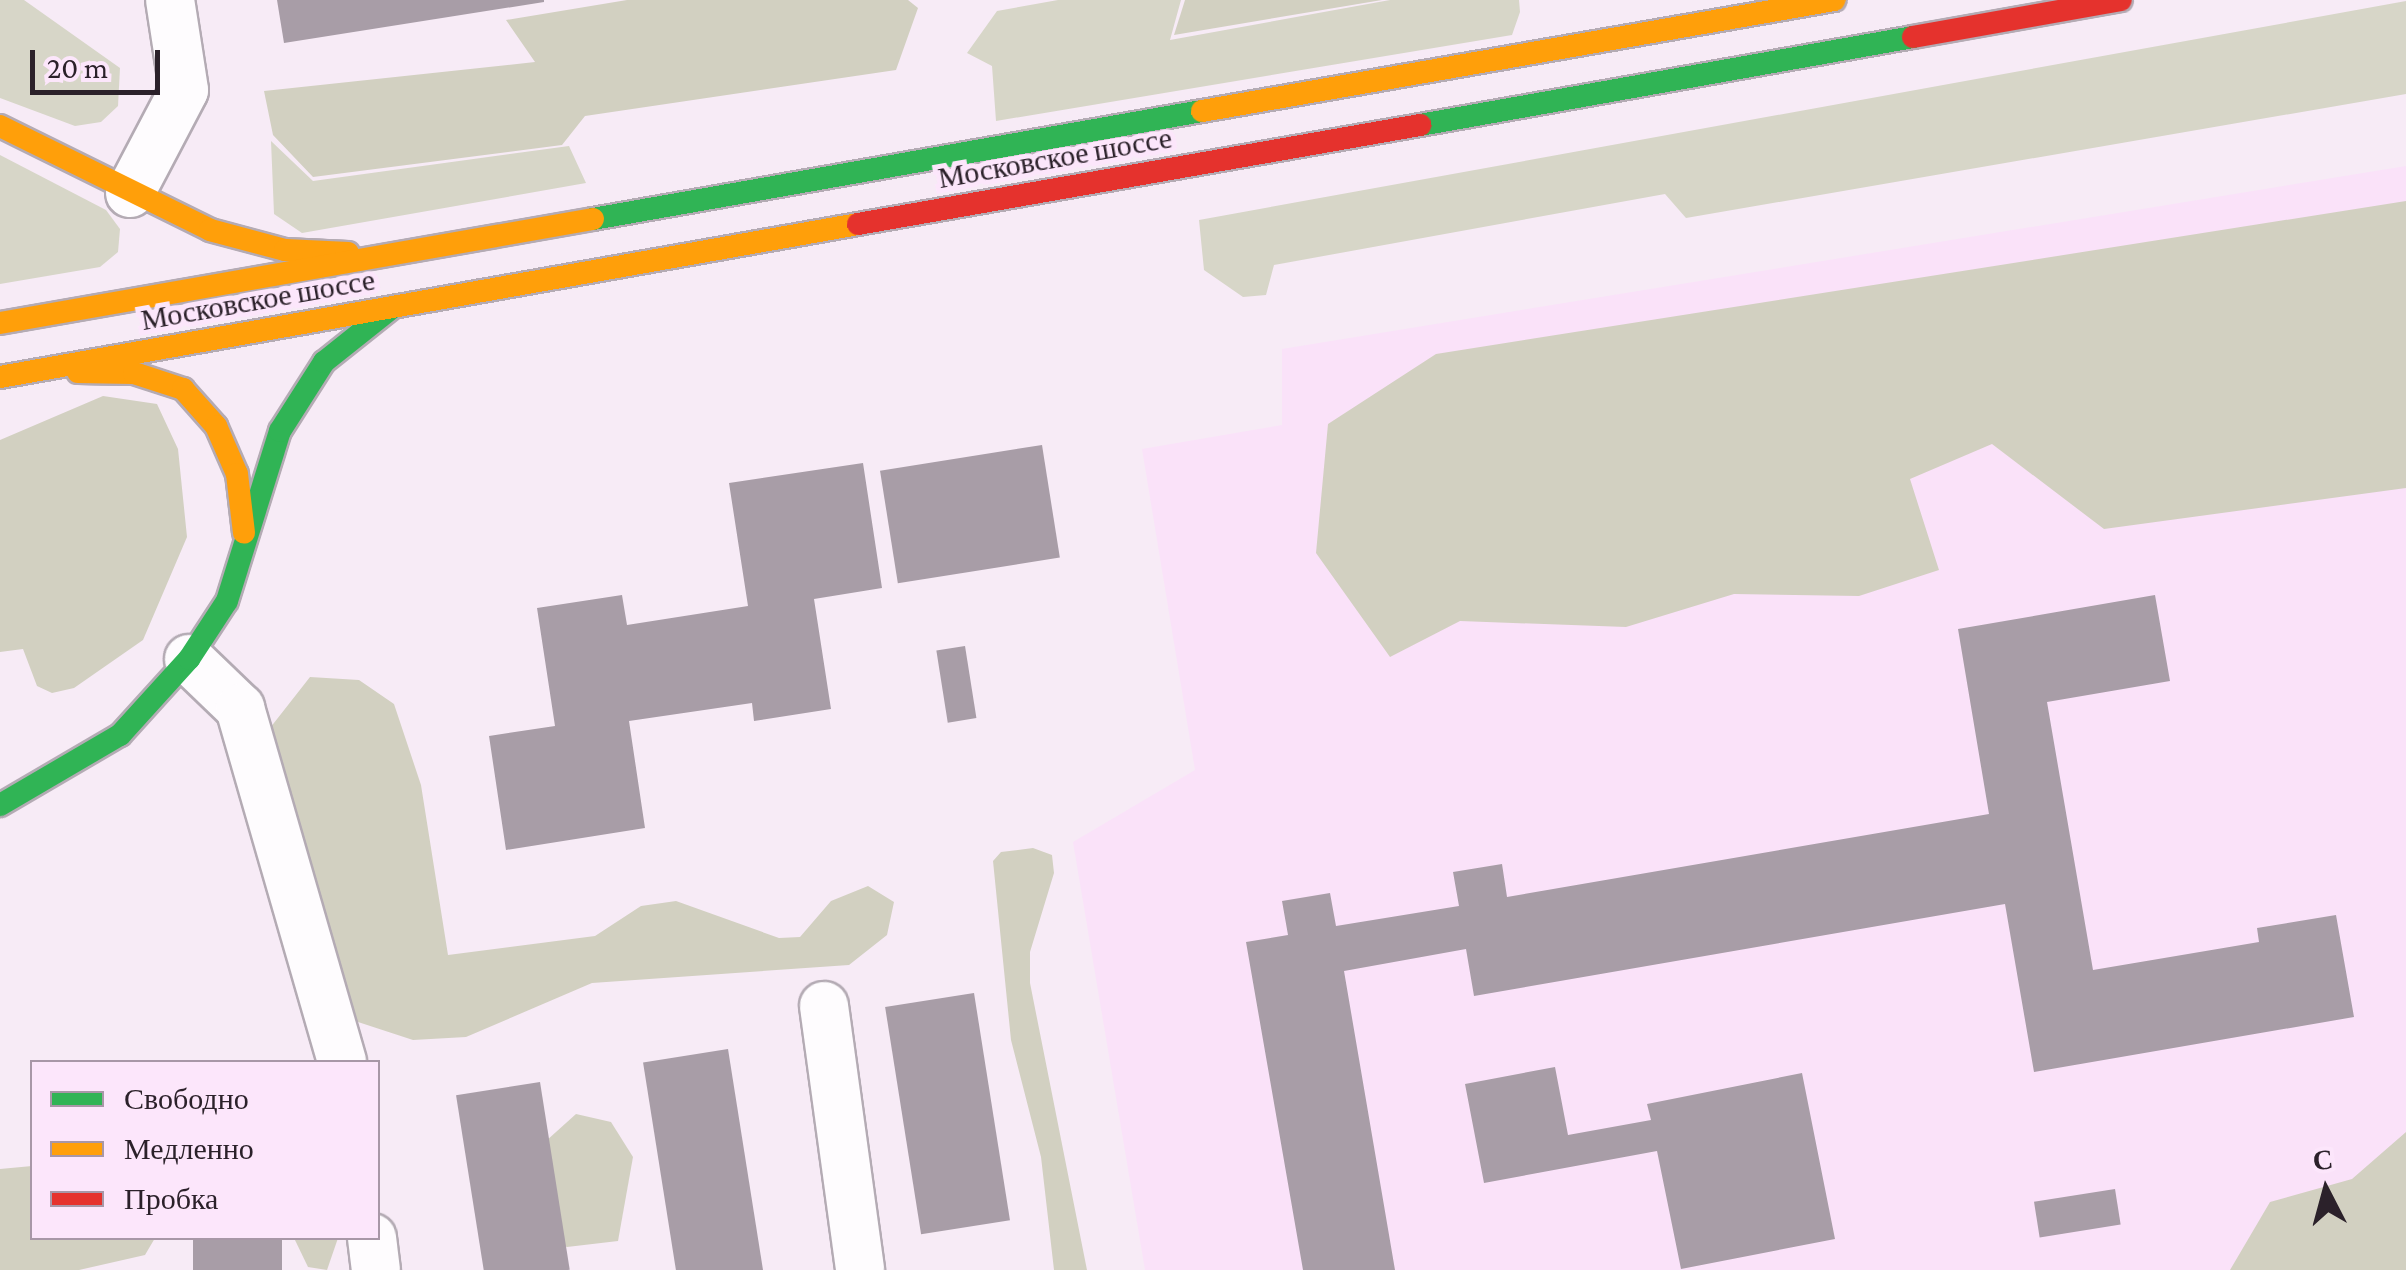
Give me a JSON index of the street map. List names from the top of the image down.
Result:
{
  "streets": {
    "main road": ["Московское шоссе"]
  },
  "legend": ["Свободно", "Медленно", "Пробка"],
  "scale_bar": "20 m",
  "north": "top"
}
